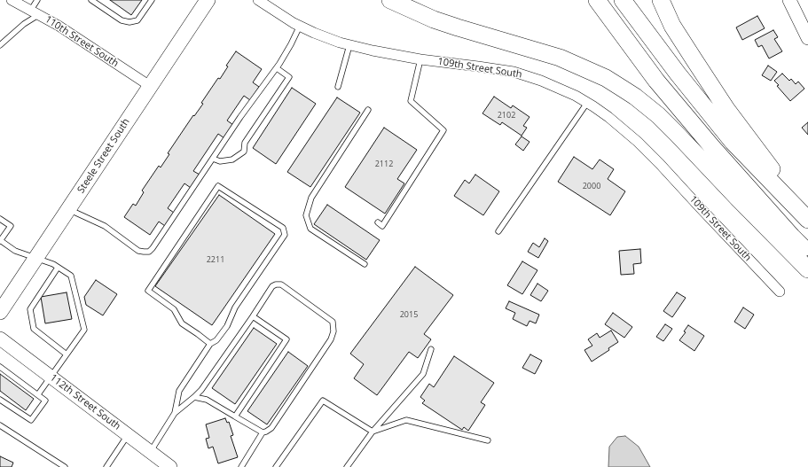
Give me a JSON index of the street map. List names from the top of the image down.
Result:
{
  "streets": {
    "main road": ["Steele Street South", "112th Street South"],
    "street": ["110th Street South", "109th Street South"]
  },
  "crossings": [
    ["110th Street South", "Steele Street South"]
  ],
  "house_numbers": [
    "2102",
    "2112",
    "2000",
    "2211",
    "2015"
  ]
}
